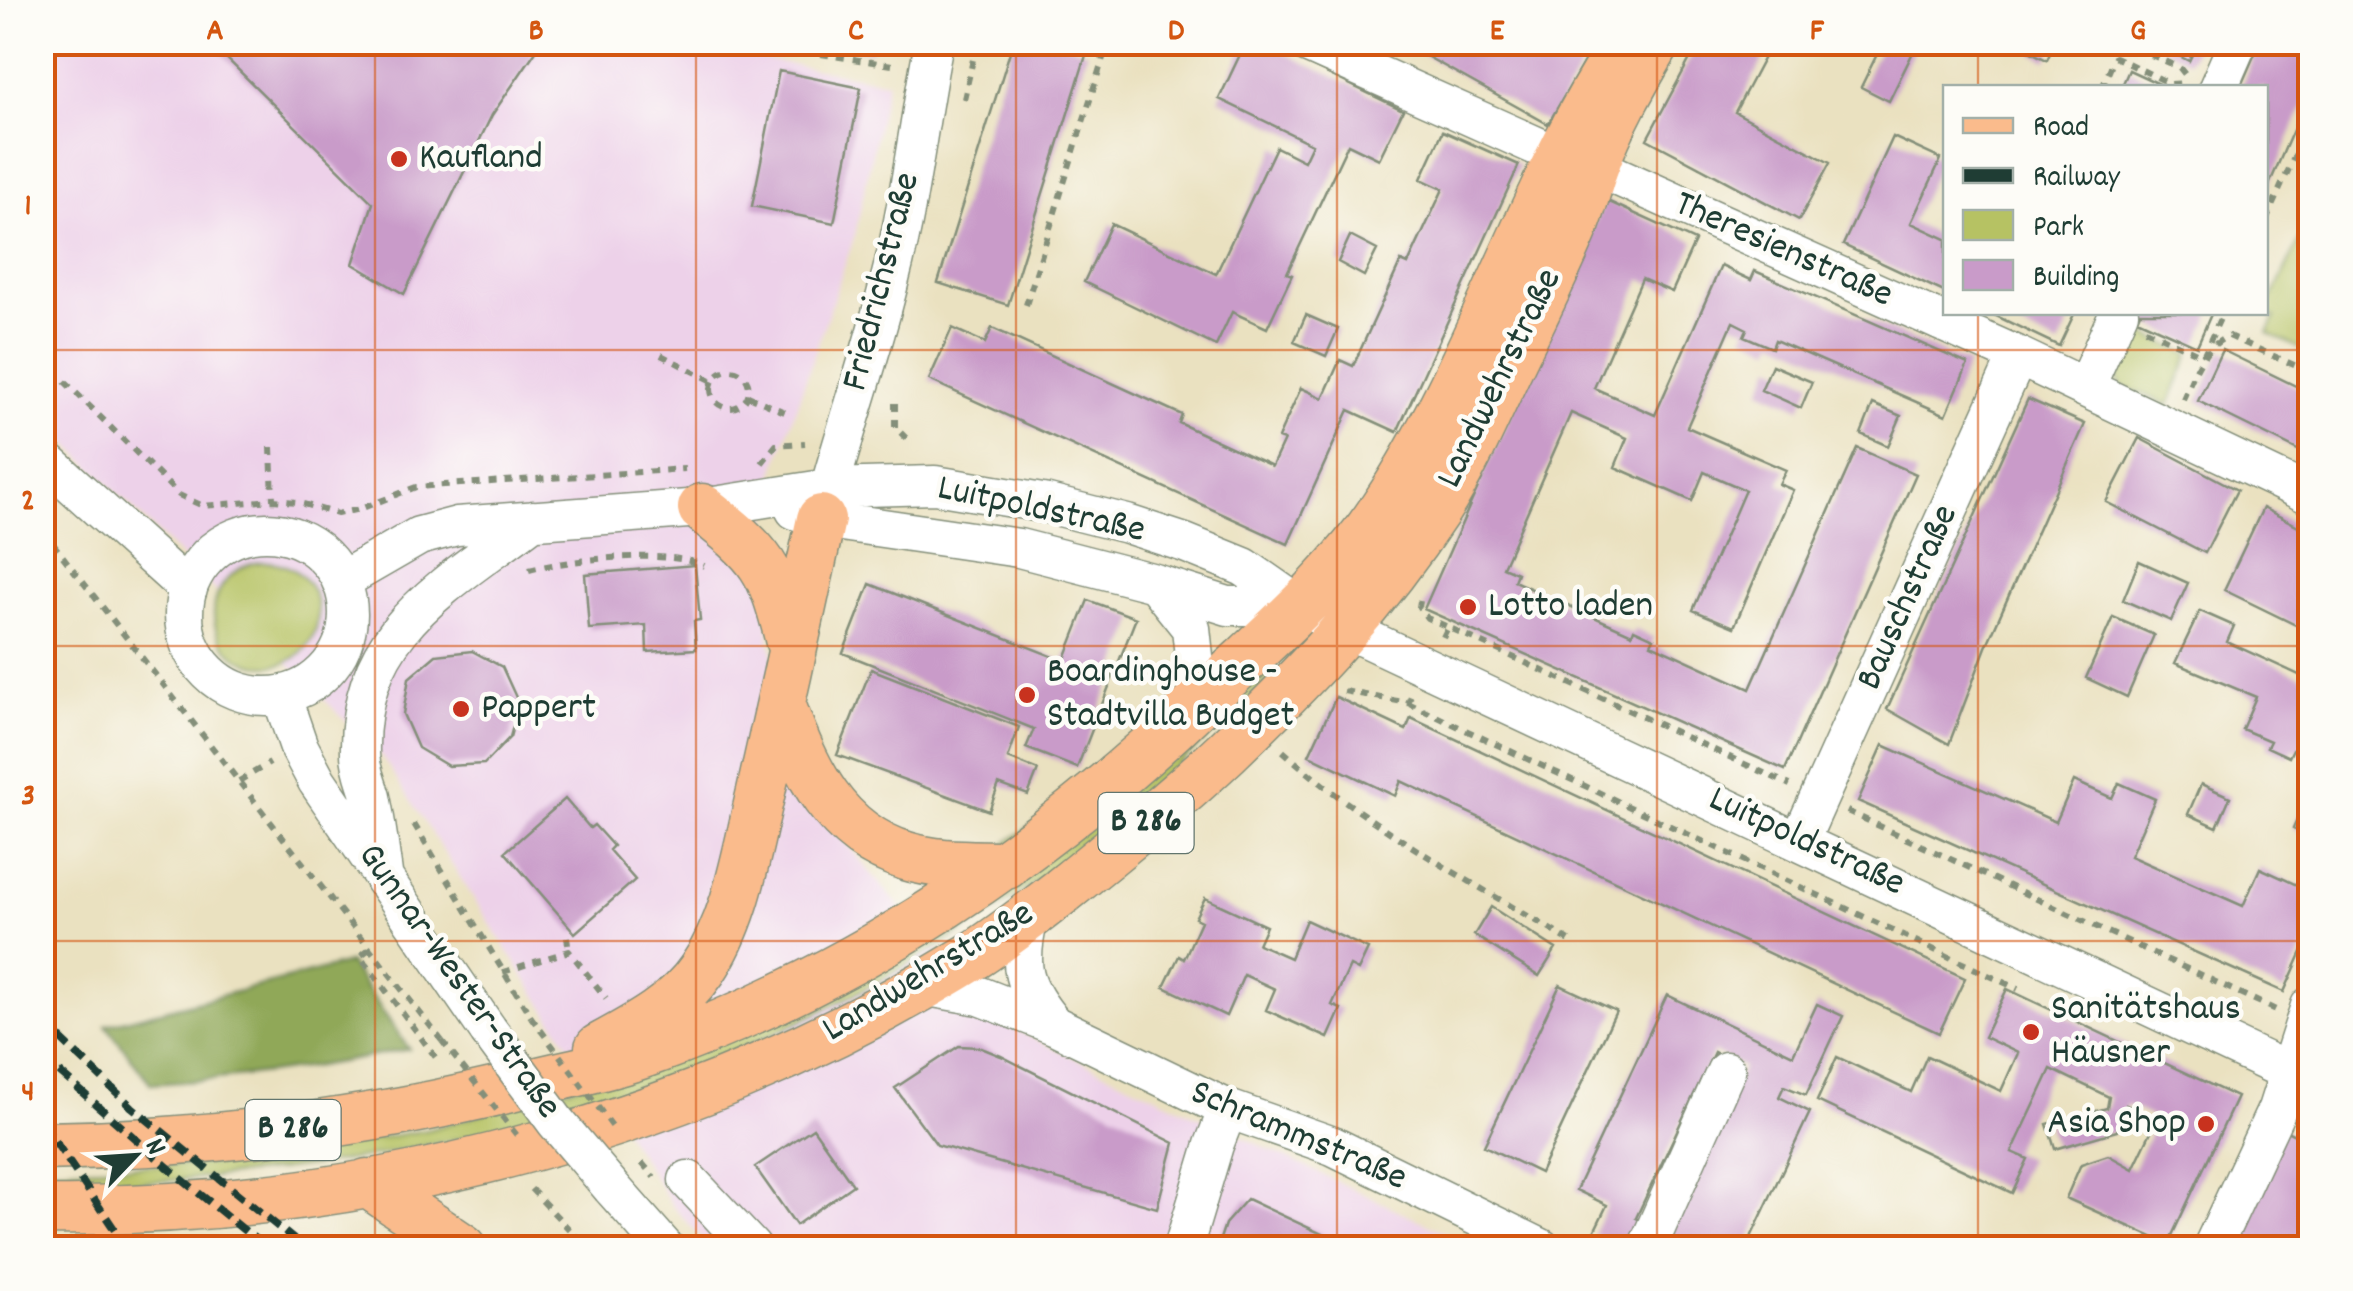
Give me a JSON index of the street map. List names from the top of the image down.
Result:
{
  "streets": {
    "main road": ["Landwehrstraße", "B 286"],
    "street": [
      "Theresienstraße",
      "Friedrichstraße",
      "Luitpoldstraße",
      "Bauschstraße",
      "Gunnar-Wester-Straße",
      "Schrammstraße"
    ]
  },
  "crossings": [
    ["Theresienstraße", "Landwehrstraße"],
    ["Theresienstraße", "Bauschstraße"],
    ["Friedrichstraße", "Luitpoldstraße"],
    ["Landwehrstraße", "Luitpoldstraße"],
    ["Landwehrstraße", "Schrammstraße"],
    ["Luitpoldstraße", "Bauschstraße"],
    ["Luitpoldstraße", "Gunnar-Wester-Straße"]
  ],
  "places": [
    "Kaufland",
    "Lotto laden",
    "Boardinghouse - Stadtvilla Budget",
    "Pappert",
    "Sanitätshaus Häusner",
    "Asia Shop"
  ],
  "legend": [
    "Road",
    "Railway",
    "Park",
    "Building"
  ],
  "north": "top right",
  "grid": {
    "columns": [
      "A",
      "B",
      "C",
      "D",
      "E",
      "F",
      "G"
    ],
    "rows": [
      "1",
      "2",
      "3",
      "4"
    ]
  }
}
